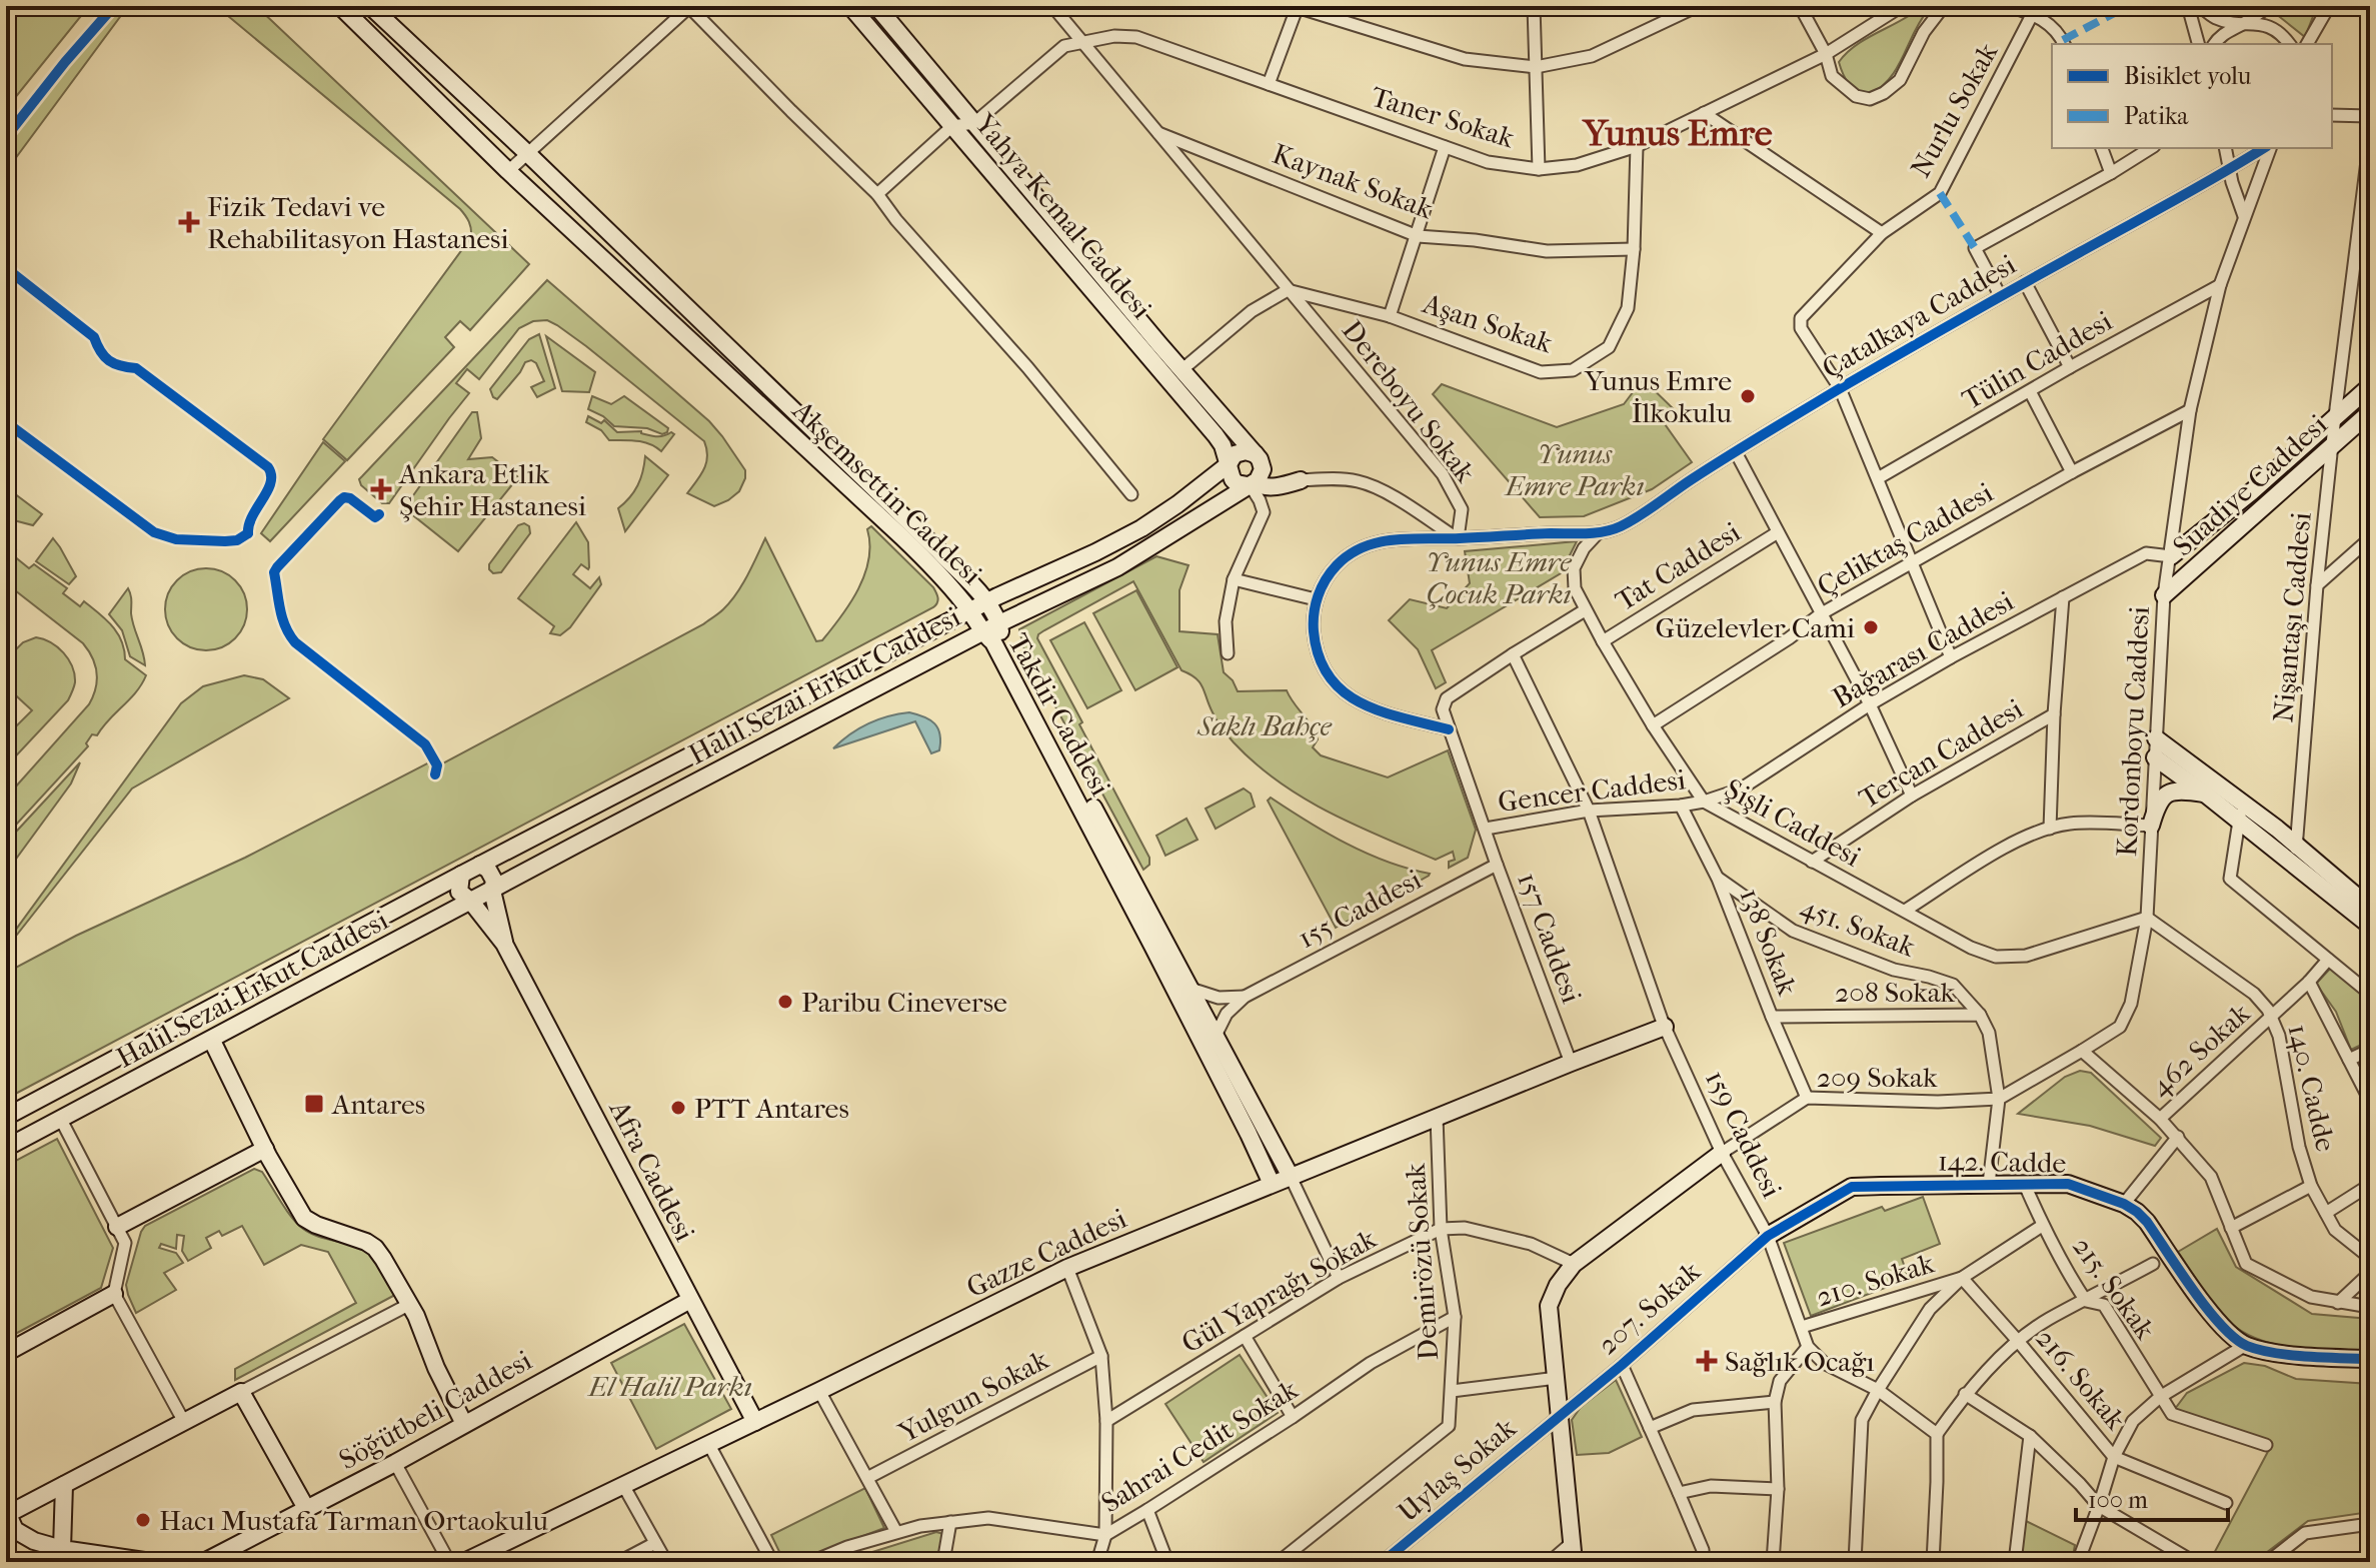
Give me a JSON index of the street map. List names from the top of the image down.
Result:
{
  "streets": {
    "main road": [
      "Yahya Kemal Caddesi",
      "Suadiye Caddesi",
      "Akşemsettin Caddesi",
      "Halil Sezai Erkut Caddesi",
      "Takdir Caddesi",
      "142. Cadde",
      "Afra Caddesi",
      "Gazze Caddesi",
      "Söğütbeli Caddesi"
    ],
    "street": [
      "Nurlu Sokak",
      "Taner Sokak",
      "Kaynak Sokak",
      "Çatalkaya Caddesi",
      "Aşan Sokak",
      "Tülin Caddesi",
      "Dereboyu Sokak",
      "Çeliktaş Caddesi",
      "Tat Caddesi",
      "Nişantaşı Caddesi",
      "Bağarası Caddesi",
      "Kordonboyu Caddesi",
      "Tercan Caddesi",
      "Gencer Caddesi",
      "Şişli Caddesi",
      "155 Caddesi",
      "451. Sokak",
      "157 Caddesi",
      "138 Sokak",
      "208 Sokak",
      "462 Sokak",
      "209 Sokak",
      "140. Cadde",
      "159 Caddesi",
      "Demirözü Sokak",
      "210. Sokak",
      "215. Sokak",
      "Gül Yaprağı Sokak",
      "207. Sokak",
      "216. Sokak",
      "Yulgun Sokak",
      "Sahrai Cedit Sokak",
      "Uylaş Sokak"
    ]
  },
  "crossings": [
    ["Nurlu Sokak", "Çatalkaya Caddesi"],
    ["Taner Sokak", "Yahya Kemal Caddesi"],
    ["Taner Sokak", "Aşan Sokak"],
    ["Taner Sokak", "Dereboyu Sokak"],
    ["Kaynak Sokak", "Aşan Sokak"],
    ["Kaynak Sokak", "Dereboyu Sokak"],
    ["Yahya Kemal Caddesi", "Halil Sezai Erkut Caddesi"],
    ["Çatalkaya Caddesi", "Şişli Caddesi"],
    ["Aşan Sokak", "Dereboyu Sokak"],
    ["Tülin Caddesi", "Kordonboyu Caddesi"],
    ["Suadiye Caddesi", "Nişantaşı Caddesi"],
    ["Suadiye Caddesi", "Bağarası Caddesi"],
    ["Suadiye Caddesi", "Kordonboyu Caddesi"],
    ["Akşemsettin Caddesi", "Halil Sezai Erkut Caddesi"],
    ["Çeliktaş Caddesi", "Kordonboyu Caddesi"],
    ["Çeliktaş Caddesi", "Şişli Caddesi"],
    ["Tat Caddesi", "Şişli Caddesi"],
    ["Bağarası Caddesi", "Kordonboyu Caddesi"],
    ["Bağarası Caddesi", "Gencer Caddesi"],
    ["Bağarası Caddesi", "Şişli Caddesi"],
    ["Halil Sezai Erkut Caddesi", "Takdir Caddesi"],
    ["Halil Sezai Erkut Caddesi", "Afra Caddesi"],
    ["Takdir Caddesi", "155 Caddesi"],
    ["Takdir Caddesi", "Gazze Caddesi"],
    ["Kordonboyu Caddesi", "Şişli Caddesi"],
    ["Kordonboyu Caddesi", "208 Sokak"],
    ["Kordonboyu Caddesi", "209 Sokak"],
    ["Kordonboyu Caddesi", "140. Cadde"],
    ["Tercan Caddesi", "Şişli Caddesi"],
    ["Gencer Caddesi", "Şişli Caddesi"],
    ["Gencer Caddesi", "157 Caddesi"],
    ["Gencer Caddesi", "138 Sokak"],
    ["Gencer Caddesi", "159 Caddesi"],
    ["Şişli Caddesi", "140. Cadde"],
    ["155 Caddesi", "157 Caddesi"],
    ["451. Sokak", "138 Sokak"],
    ["451. Sokak", "208 Sokak"],
    ["157 Caddesi", "159 Caddesi"],
    ["157 Caddesi", "Gazze Caddesi"],
    ["138 Sokak", "208 Sokak"],
    ["138 Sokak", "209 Sokak"],
    ["208 Sokak", "209 Sokak"],
    ["462 Sokak", "140. Cadde"],
    ["209 Sokak", "159 Caddesi"],
    ["159 Caddesi", "142. Cadde"],
    ["159 Caddesi", "Gazze Caddesi"],
    ["159 Caddesi", "210. Sokak"],
    ["159 Caddesi", "207. Sokak"],
    ["142. Cadde", "215. Sokak"],
    ["142. Cadde", "207. Sokak"],
    ["Afra Caddesi", "Gazze Caddesi"],
    ["Afra Caddesi", "Söğütbeli Caddesi"],
    ["Gazze Caddesi", "Demirözü Sokak"],
    ["Demirözü Sokak", "Gül Yaprağı Sokak"],
    ["Demirözü Sokak", "Sahrai Cedit Sokak"],
    ["210. Sokak", "216. Sokak"],
    ["207. Sokak", "Uylaş Sokak"]
  ],
  "districts": ["Yunus Emre"],
  "parks": [
    "Yunus Emre Parkı",
    "Yunus Emre Çocuk Parkı",
    "Saklı Bahçe",
    "El Halil Parkı"
  ],
  "places": {
    "health": ["Fizik Tedavi ve Rehabilitasyon Hastanesi", "Ankara Etlik Şehir Hastanesi", "Sağlık Ocağı"],
    "other": [
      "Yunus Emre İlkokulu",
      "Güzelevler Cami",
      "Paribu Cineverse",
      "PTT Antares",
      "Hacı Mustafa Tarman Ortaokulu"
    ],
    "transit": ["Antares"]
  },
  "legend": ["Bisiklet yolu", "Patika"],
  "scale_bar": "100 m"
}
